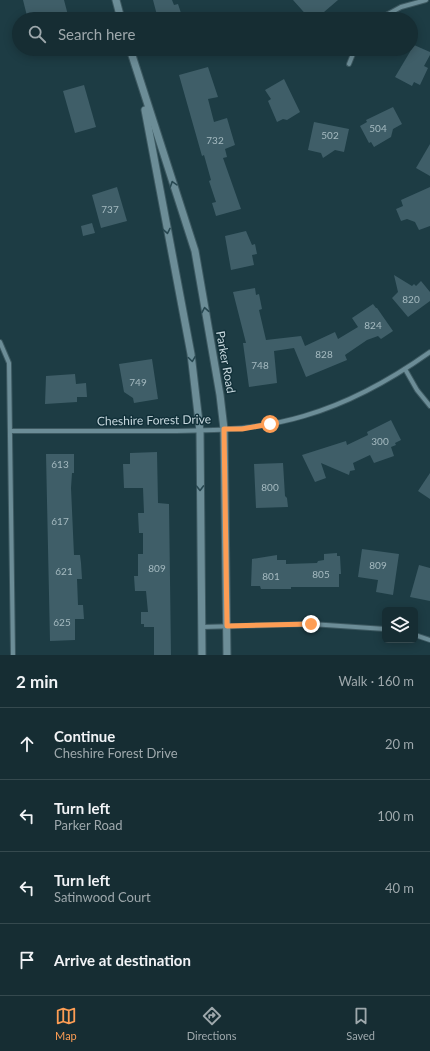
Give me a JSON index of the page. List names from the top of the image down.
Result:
{
  "streets": {
    "street": ["Parker Road", "Cheshire Forest Drive"]
  },
  "crossings": [
    ["Parker Road", "Cheshire Forest Drive"]
  ],
  "house_numbers": [
    "504",
    "502",
    "732",
    "737",
    "820",
    "824",
    "828",
    "748",
    "749",
    "300",
    "613",
    "800",
    "617",
    "809",
    "809",
    "621",
    "805",
    "801",
    "625"
  ],
  "page": {
    "search": "Search here",
    "heading": ["2 min", "Walk · 160 m"],
    "list": [
      ["Continue", "Cheshire Forest Drive", "20 m"],
      ["Turn left", "Parker Road", "100 m"],
      ["Turn left", "Satinwood Court", "40 m"],
      "Arrive at destination"
    ],
    "nav": ["Map", "Directions", "Saved"]
  }
}
